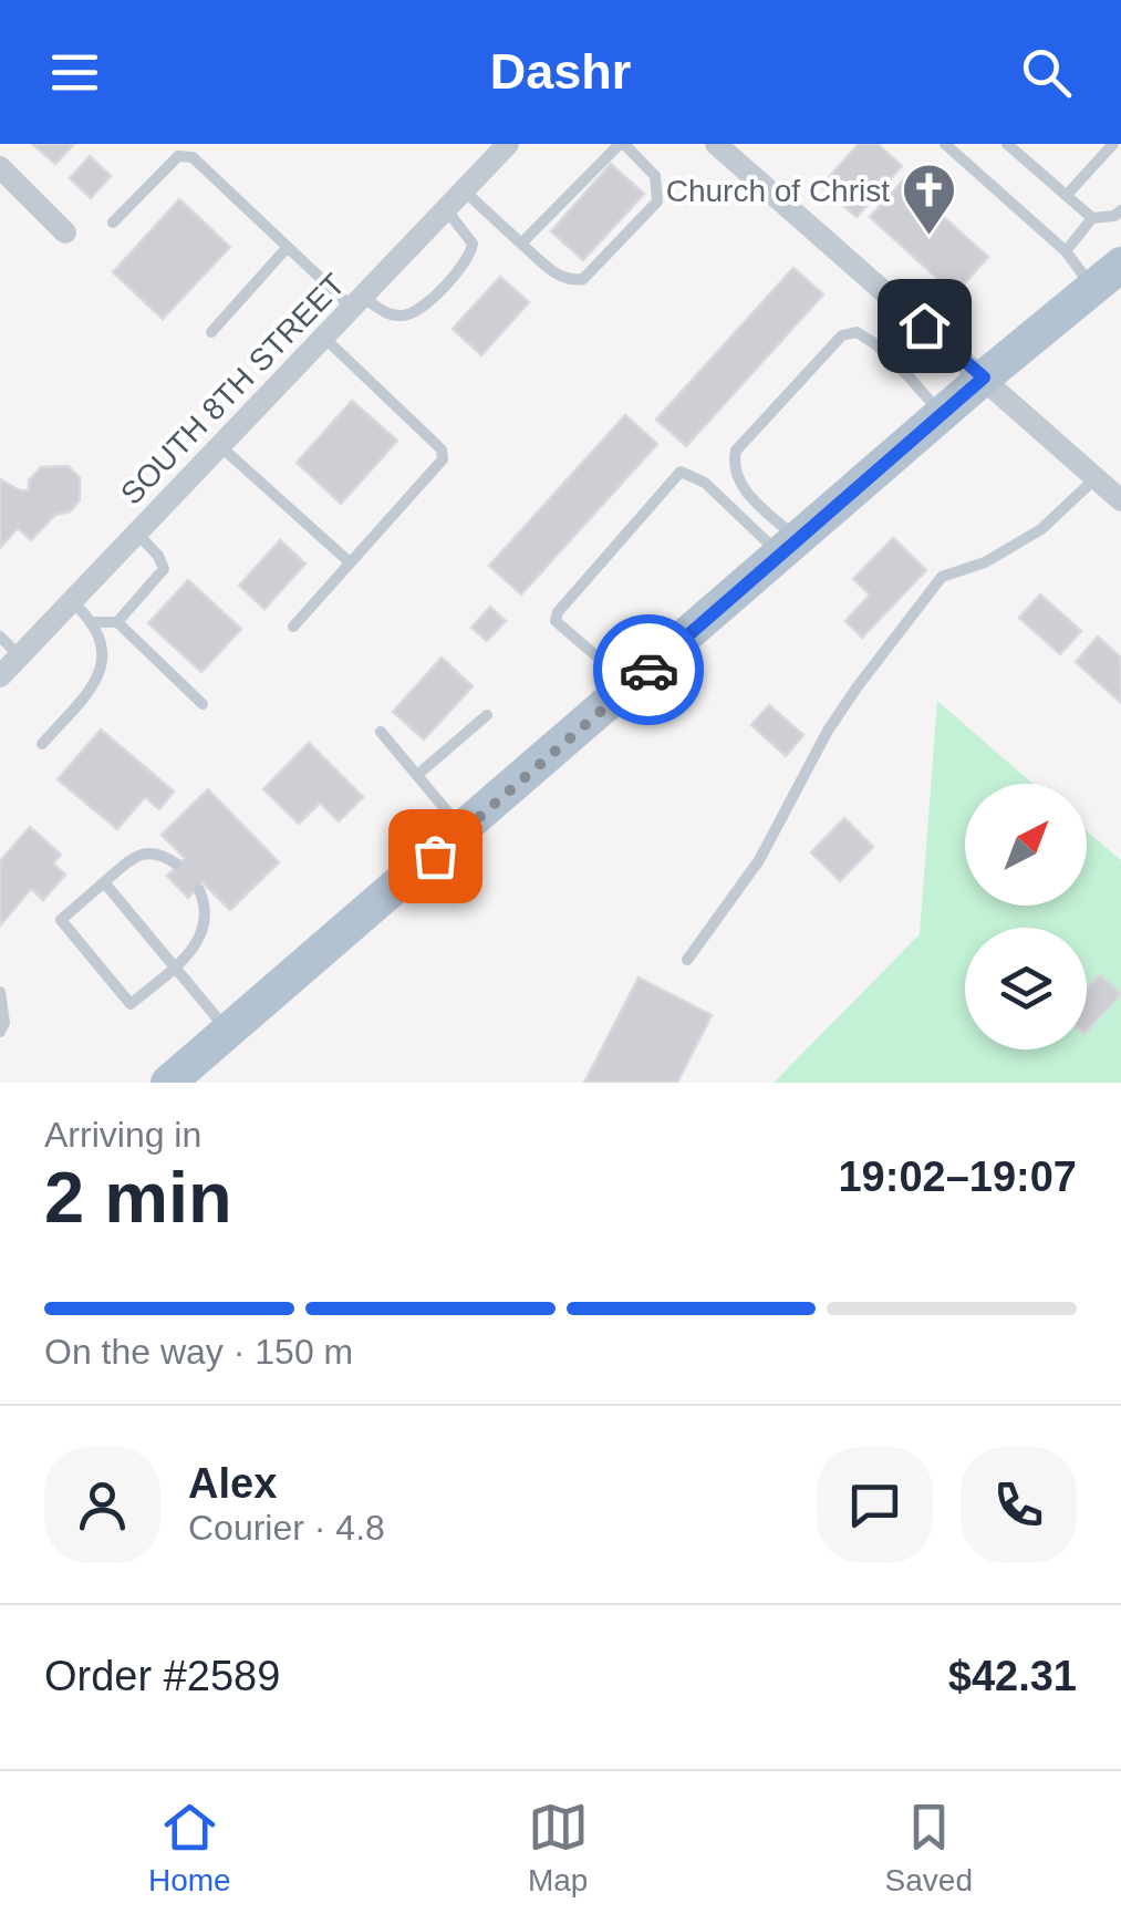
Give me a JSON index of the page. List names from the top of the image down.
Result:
{
  "streets": {
    "street": ["SOUTH 8TH STREET"]
  },
  "places": {
    "church": ["Church of Christ"]
  },
  "north": "top right",
  "page": {
    "header": "Dashr",
    "heading": ["2 min", "Arriving in", "19:02–19:07"],
    "panel": [
      "Alex",
      "Courier · 4.8",
      "Order #2589",
      "$42.31"
    ],
    "bar": "On the way · 150 m",
    "tabs": ["Home", "Map", "Saved"]
  }
}
